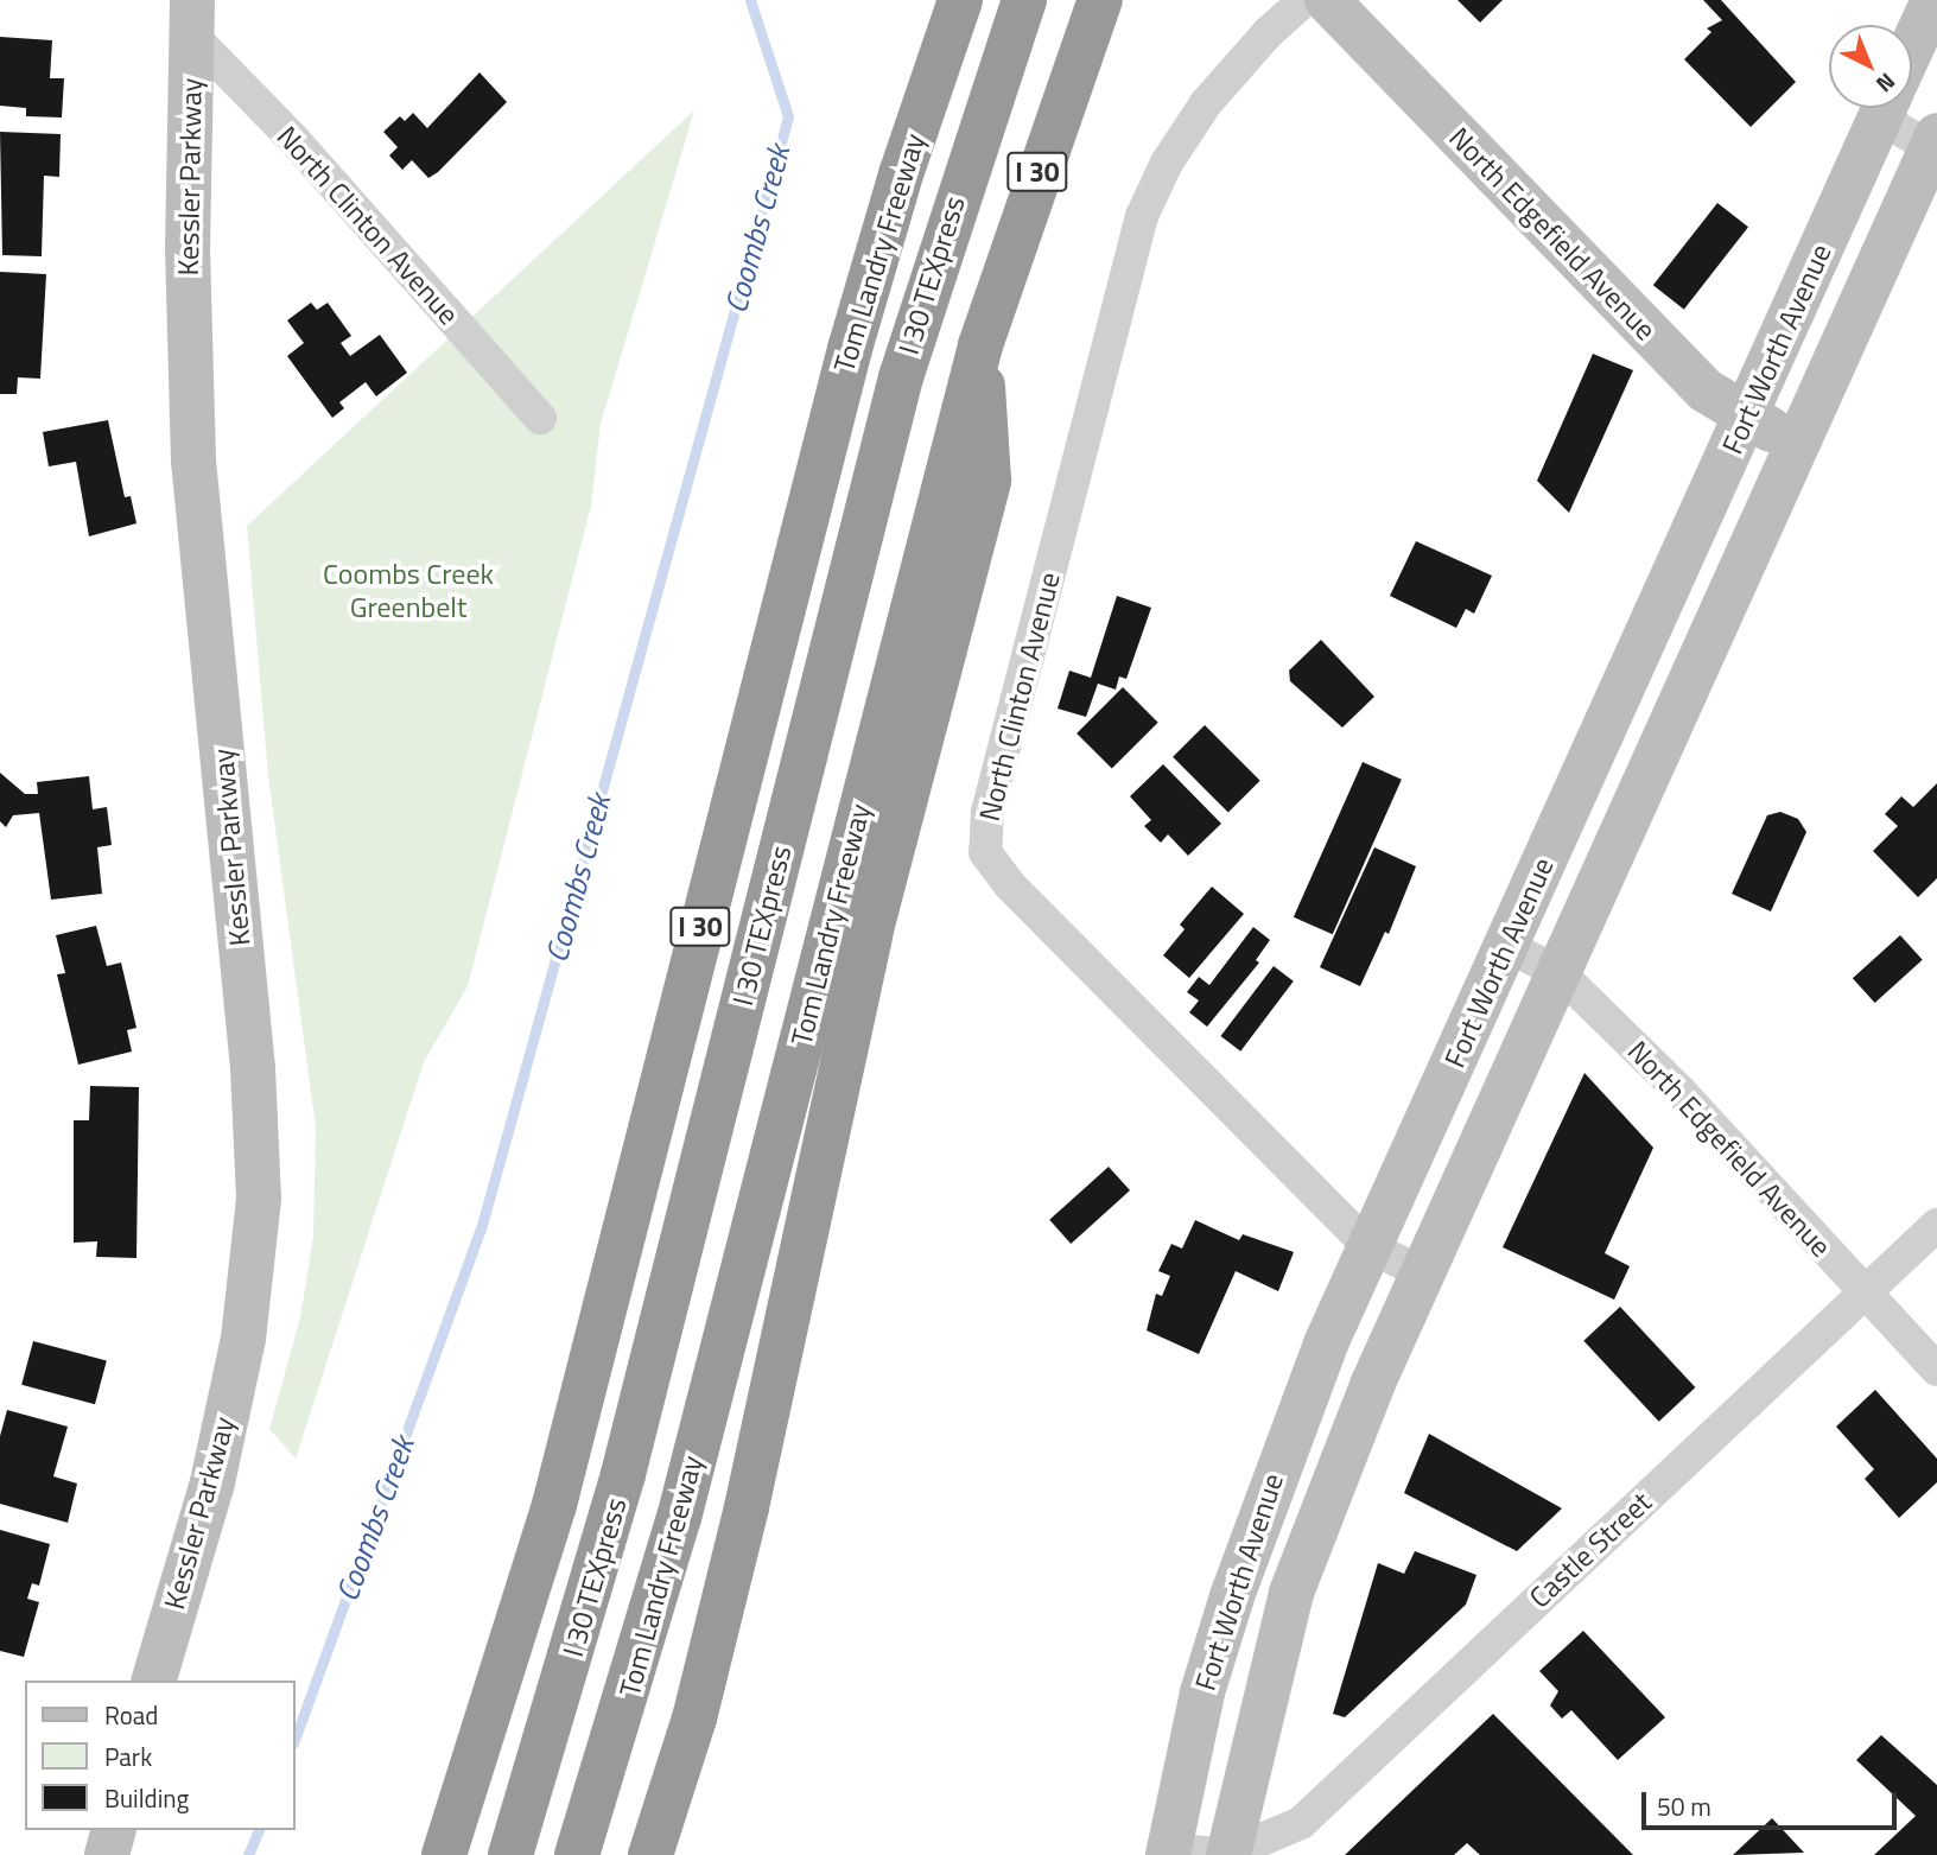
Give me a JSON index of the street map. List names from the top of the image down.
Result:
{
  "streets": {
    "highway": ["I 30", "Tom Landry Freeway", "I 30 TEXpress"],
    "main road": ["Kessler Parkway", "North Edgefield Avenue", "Fort Worth Avenue"],
    "street": ["North Clinton Avenue", "Castle Street"]
  },
  "crossings": [
    ["Kessler Parkway", "North Clinton Avenue"],
    ["North Clinton Avenue", "Fort Worth Avenue"],
    ["North Edgefield Avenue", "Fort Worth Avenue"],
    ["North Edgefield Avenue", "Castle Street"],
    ["Fort Worth Avenue", "Castle Street"]
  ],
  "water": ["Coombs Creek"],
  "parks": ["Coombs Creek Greenbelt"],
  "legend": ["Road", "Park", "Building"],
  "scale_bar": "50 m",
  "north": "bottom right"
}
